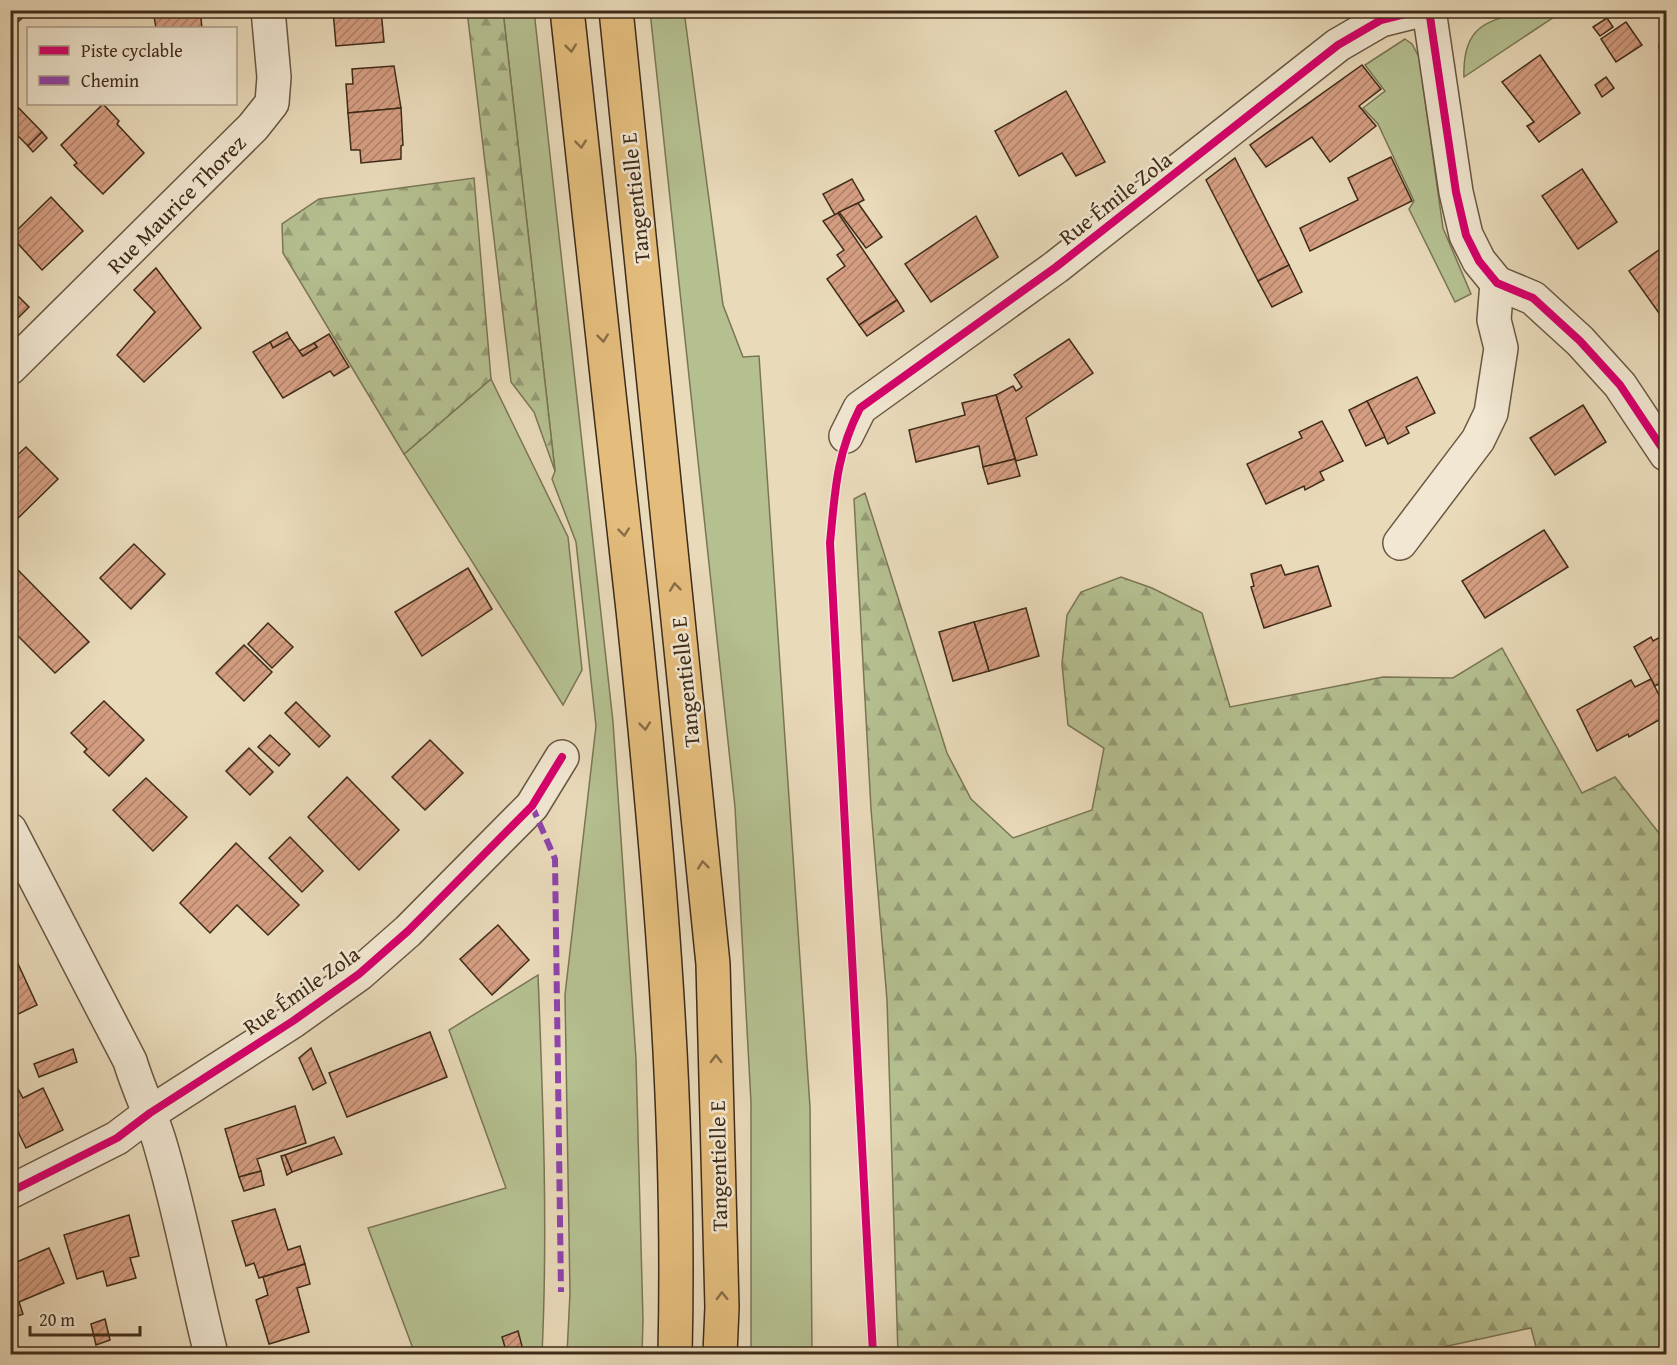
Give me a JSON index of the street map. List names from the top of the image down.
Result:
{
  "streets": {
    "main road": ["Tangentielle E"],
    "street": ["Rue Émile Zola", "Rue Maurice Thorez"]
  },
  "legend": ["Piste cyclable", "Chemin"],
  "scale_bar": "20 m"
}
